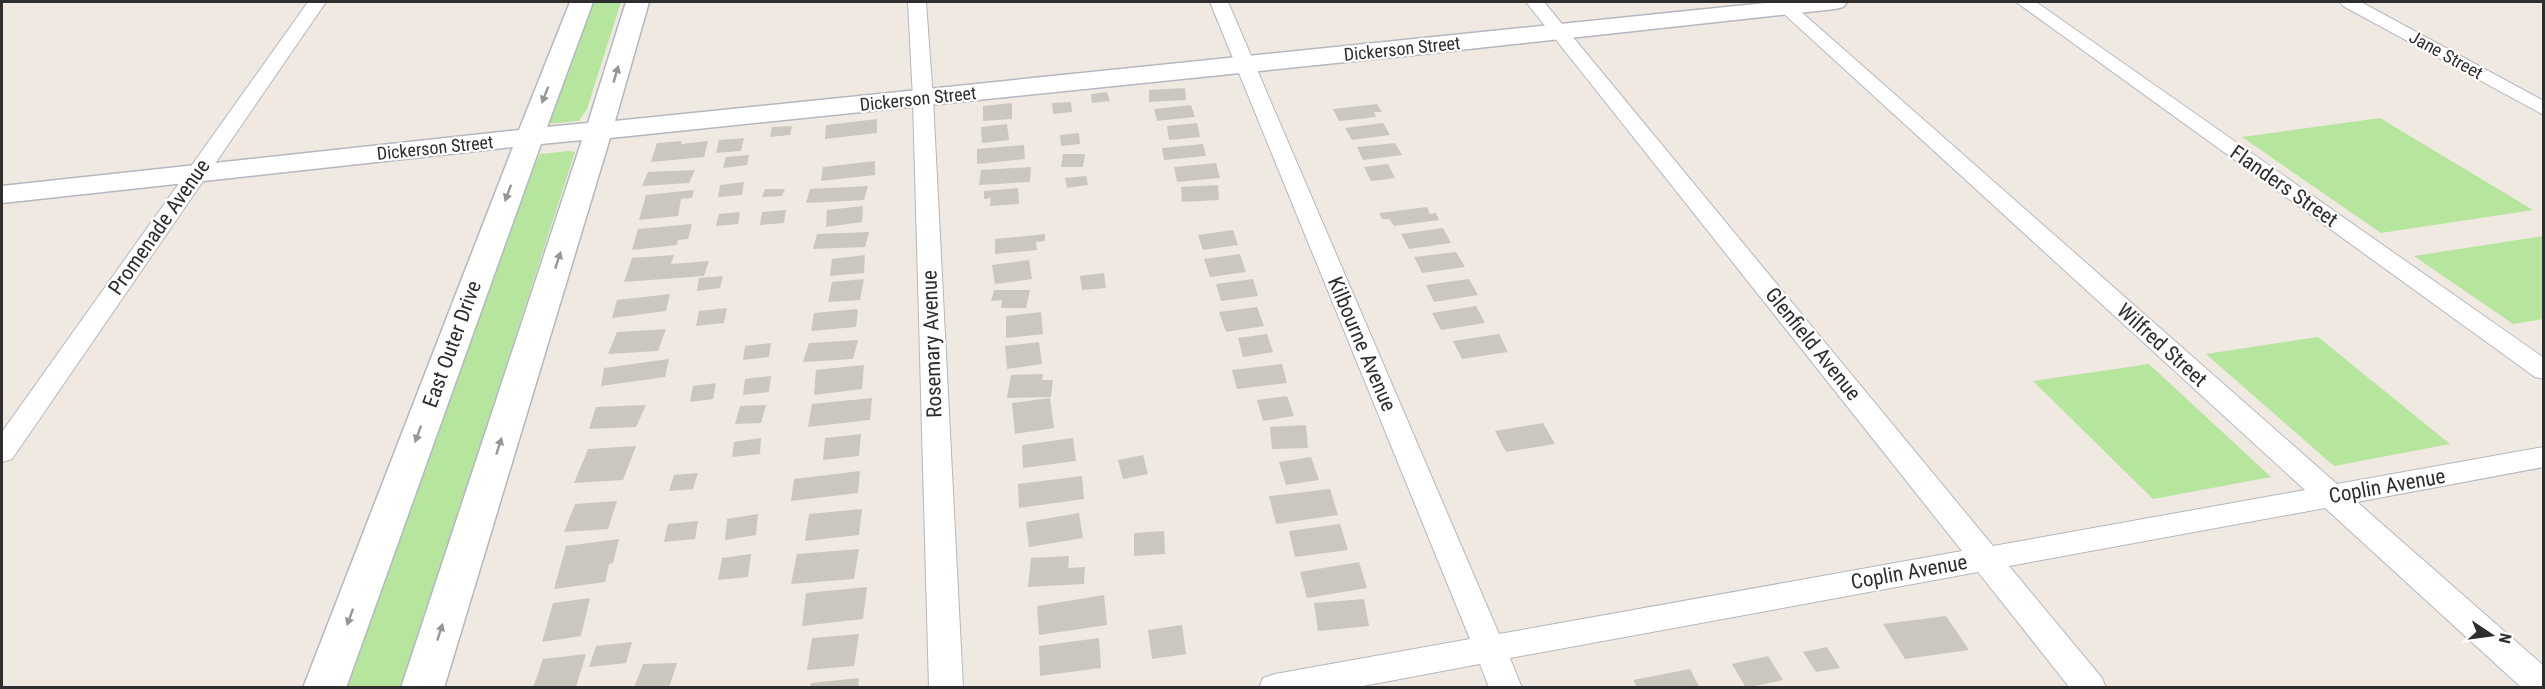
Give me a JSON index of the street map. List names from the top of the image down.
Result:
{
  "streets": {
    "street": [
      "Dickerson Street",
      "Jane Street",
      "Flanders Street",
      "Promenade Avenue",
      "East Outer Drive",
      "Rosemary Avenue",
      "Kilbourne Avenue",
      "Glenfield Avenue",
      "Wilfred Street",
      "Coplin Avenue"
    ]
  },
  "crossings": [
    ["Dickerson Street", "Promenade Avenue"],
    ["Dickerson Street", "East Outer Drive"],
    ["Dickerson Street", "Rosemary Avenue"],
    ["Dickerson Street", "Kilbourne Avenue"],
    ["Dickerson Street", "Glenfield Avenue"],
    ["Dickerson Street", "Wilfred Street"],
    ["Kilbourne Avenue", "Coplin Avenue"],
    ["Glenfield Avenue", "Coplin Avenue"],
    ["Wilfred Street", "Coplin Avenue"]
  ],
  "north": "right"
}
